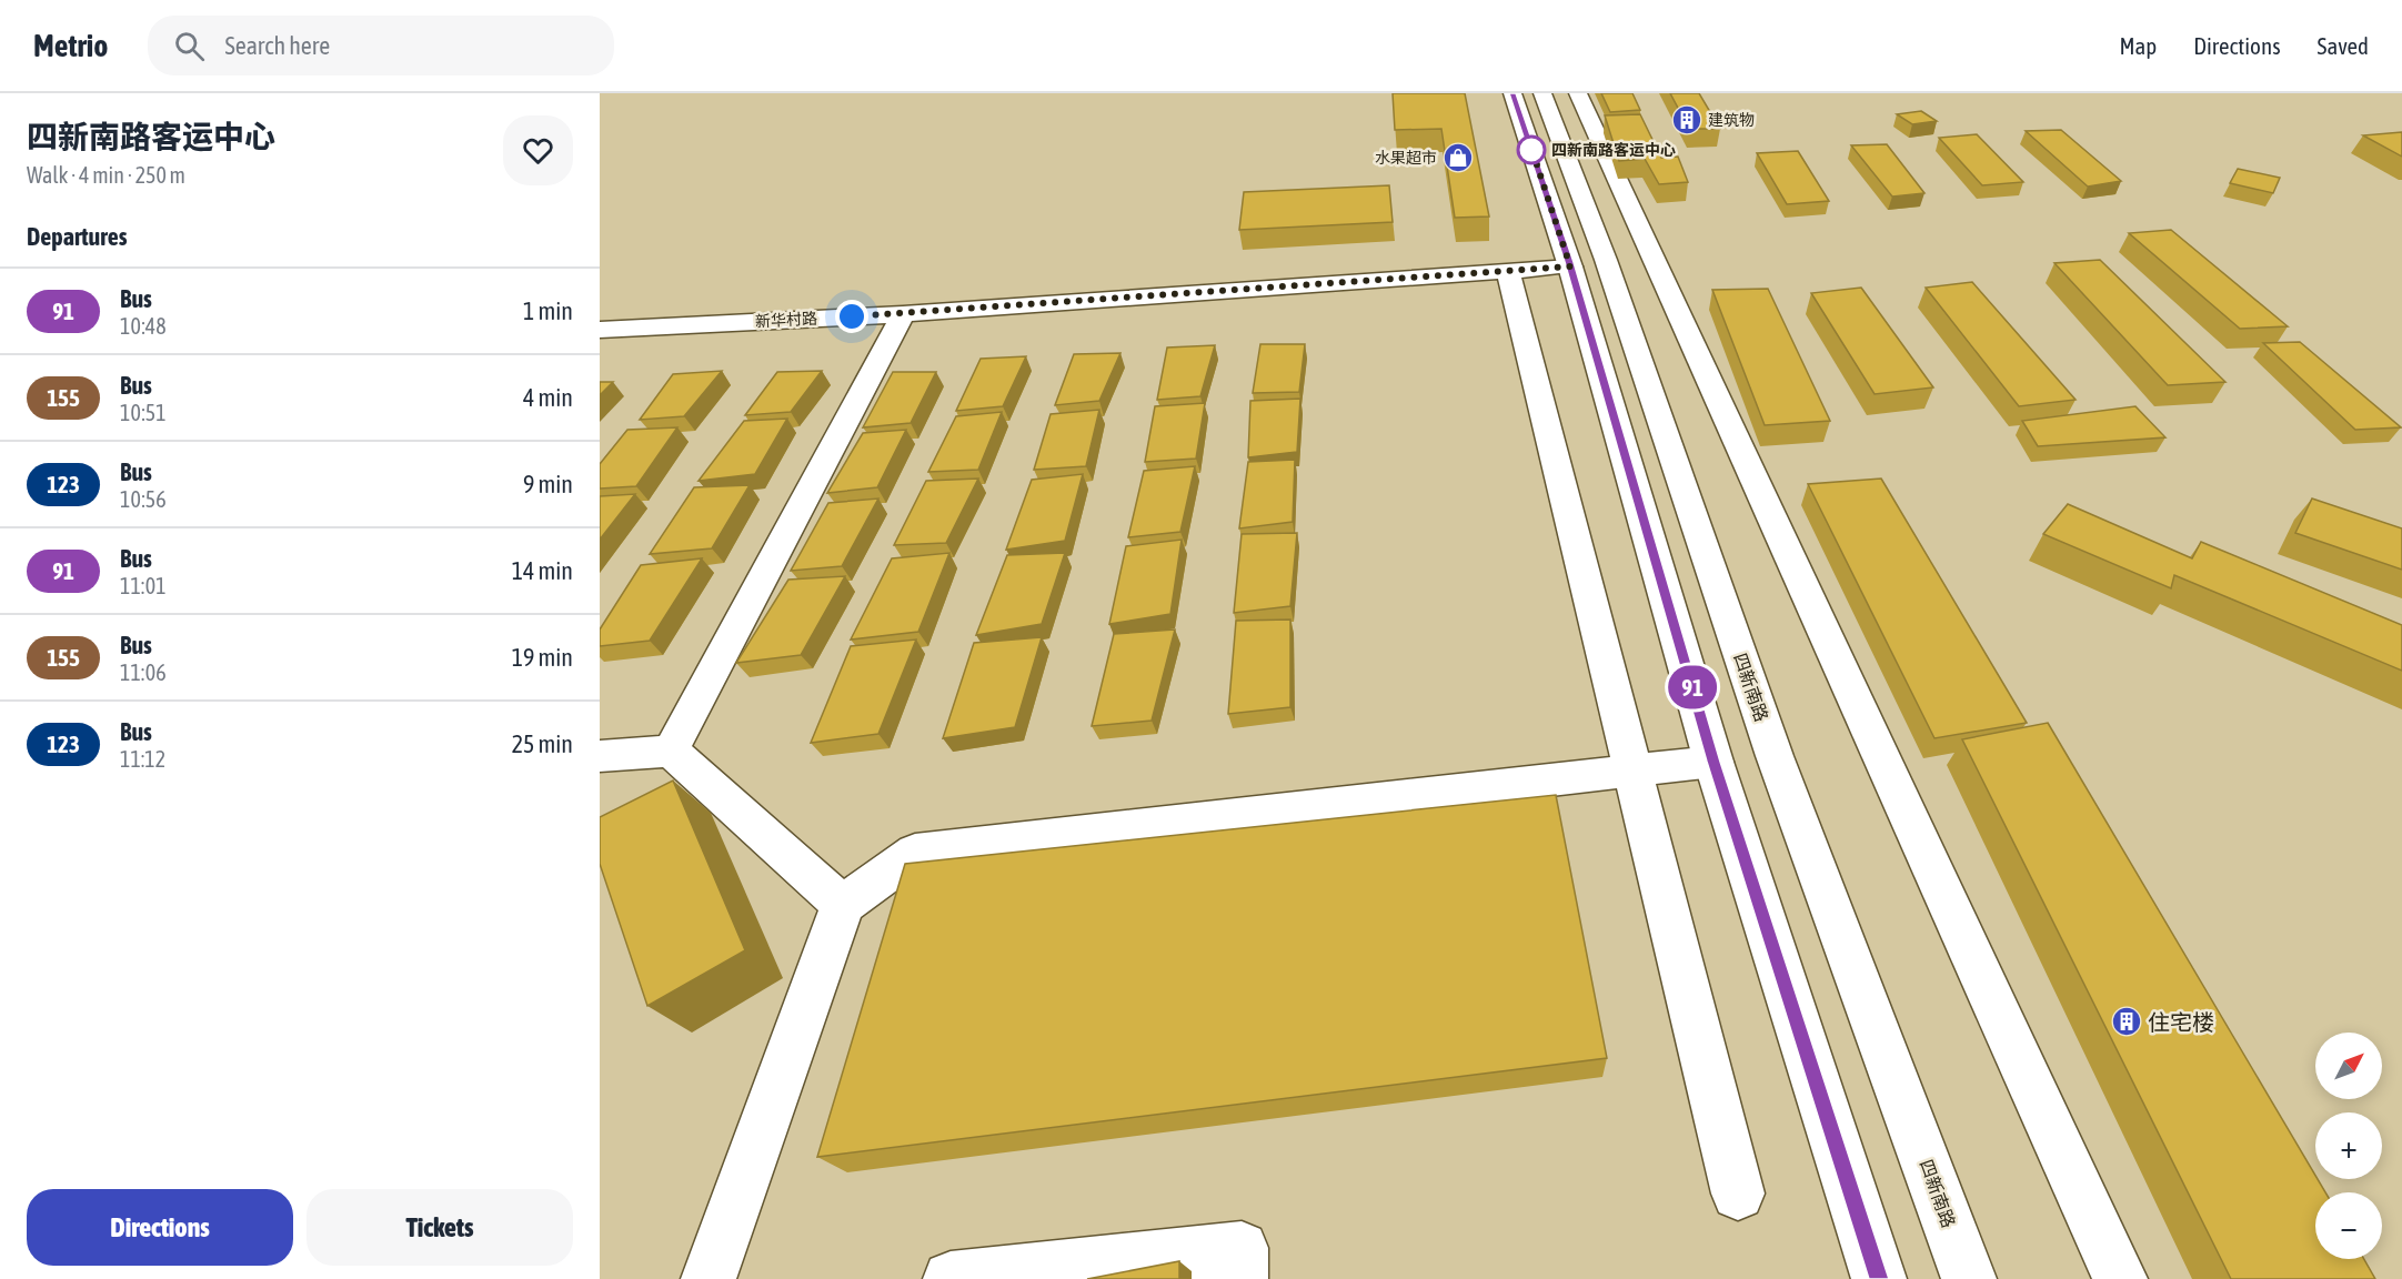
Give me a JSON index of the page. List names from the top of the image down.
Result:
{
  "streets": {
    "street": ["新华村路", "四新南路"]
  },
  "places": {
    "building": ["建筑物", "住宅楼"],
    "other": ["四新南路客运中心"],
    "shop": ["水果超市"]
  },
  "lines": ["bus line 91"],
  "north": "top right",
  "page": {
    "header": "Metrio",
    "search": "Search here",
    "nav": ["Map", "Directions", "Saved"],
    "heading": [
      ["四新南路客运中心", "Walk · 4 min · 250 m"],
      "Departures"
    ],
    "on_map": "91",
    "list": [
      {
        "mark": "91",
        "name": "Bus",
        "note": "10:48",
        "value": "1 min"
      },
      {
        "mark": "155",
        "name": "Bus",
        "note": "10:51",
        "value": "4 min"
      },
      {
        "mark": "123",
        "name": "Bus",
        "note": "10:56",
        "value": "9 min"
      },
      {
        "mark": "91",
        "name": "Bus",
        "note": "11:01",
        "value": "14 min"
      },
      {
        "mark": "155",
        "name": "Bus",
        "note": "11:06",
        "value": "19 min"
      },
      {
        "mark": "123",
        "name": "Bus",
        "note": "11:12",
        "value": "25 min"
      }
    ],
    "map_buttons": ["+", "−"],
    "buttons": ["Directions", "Tickets"]
  }
}
